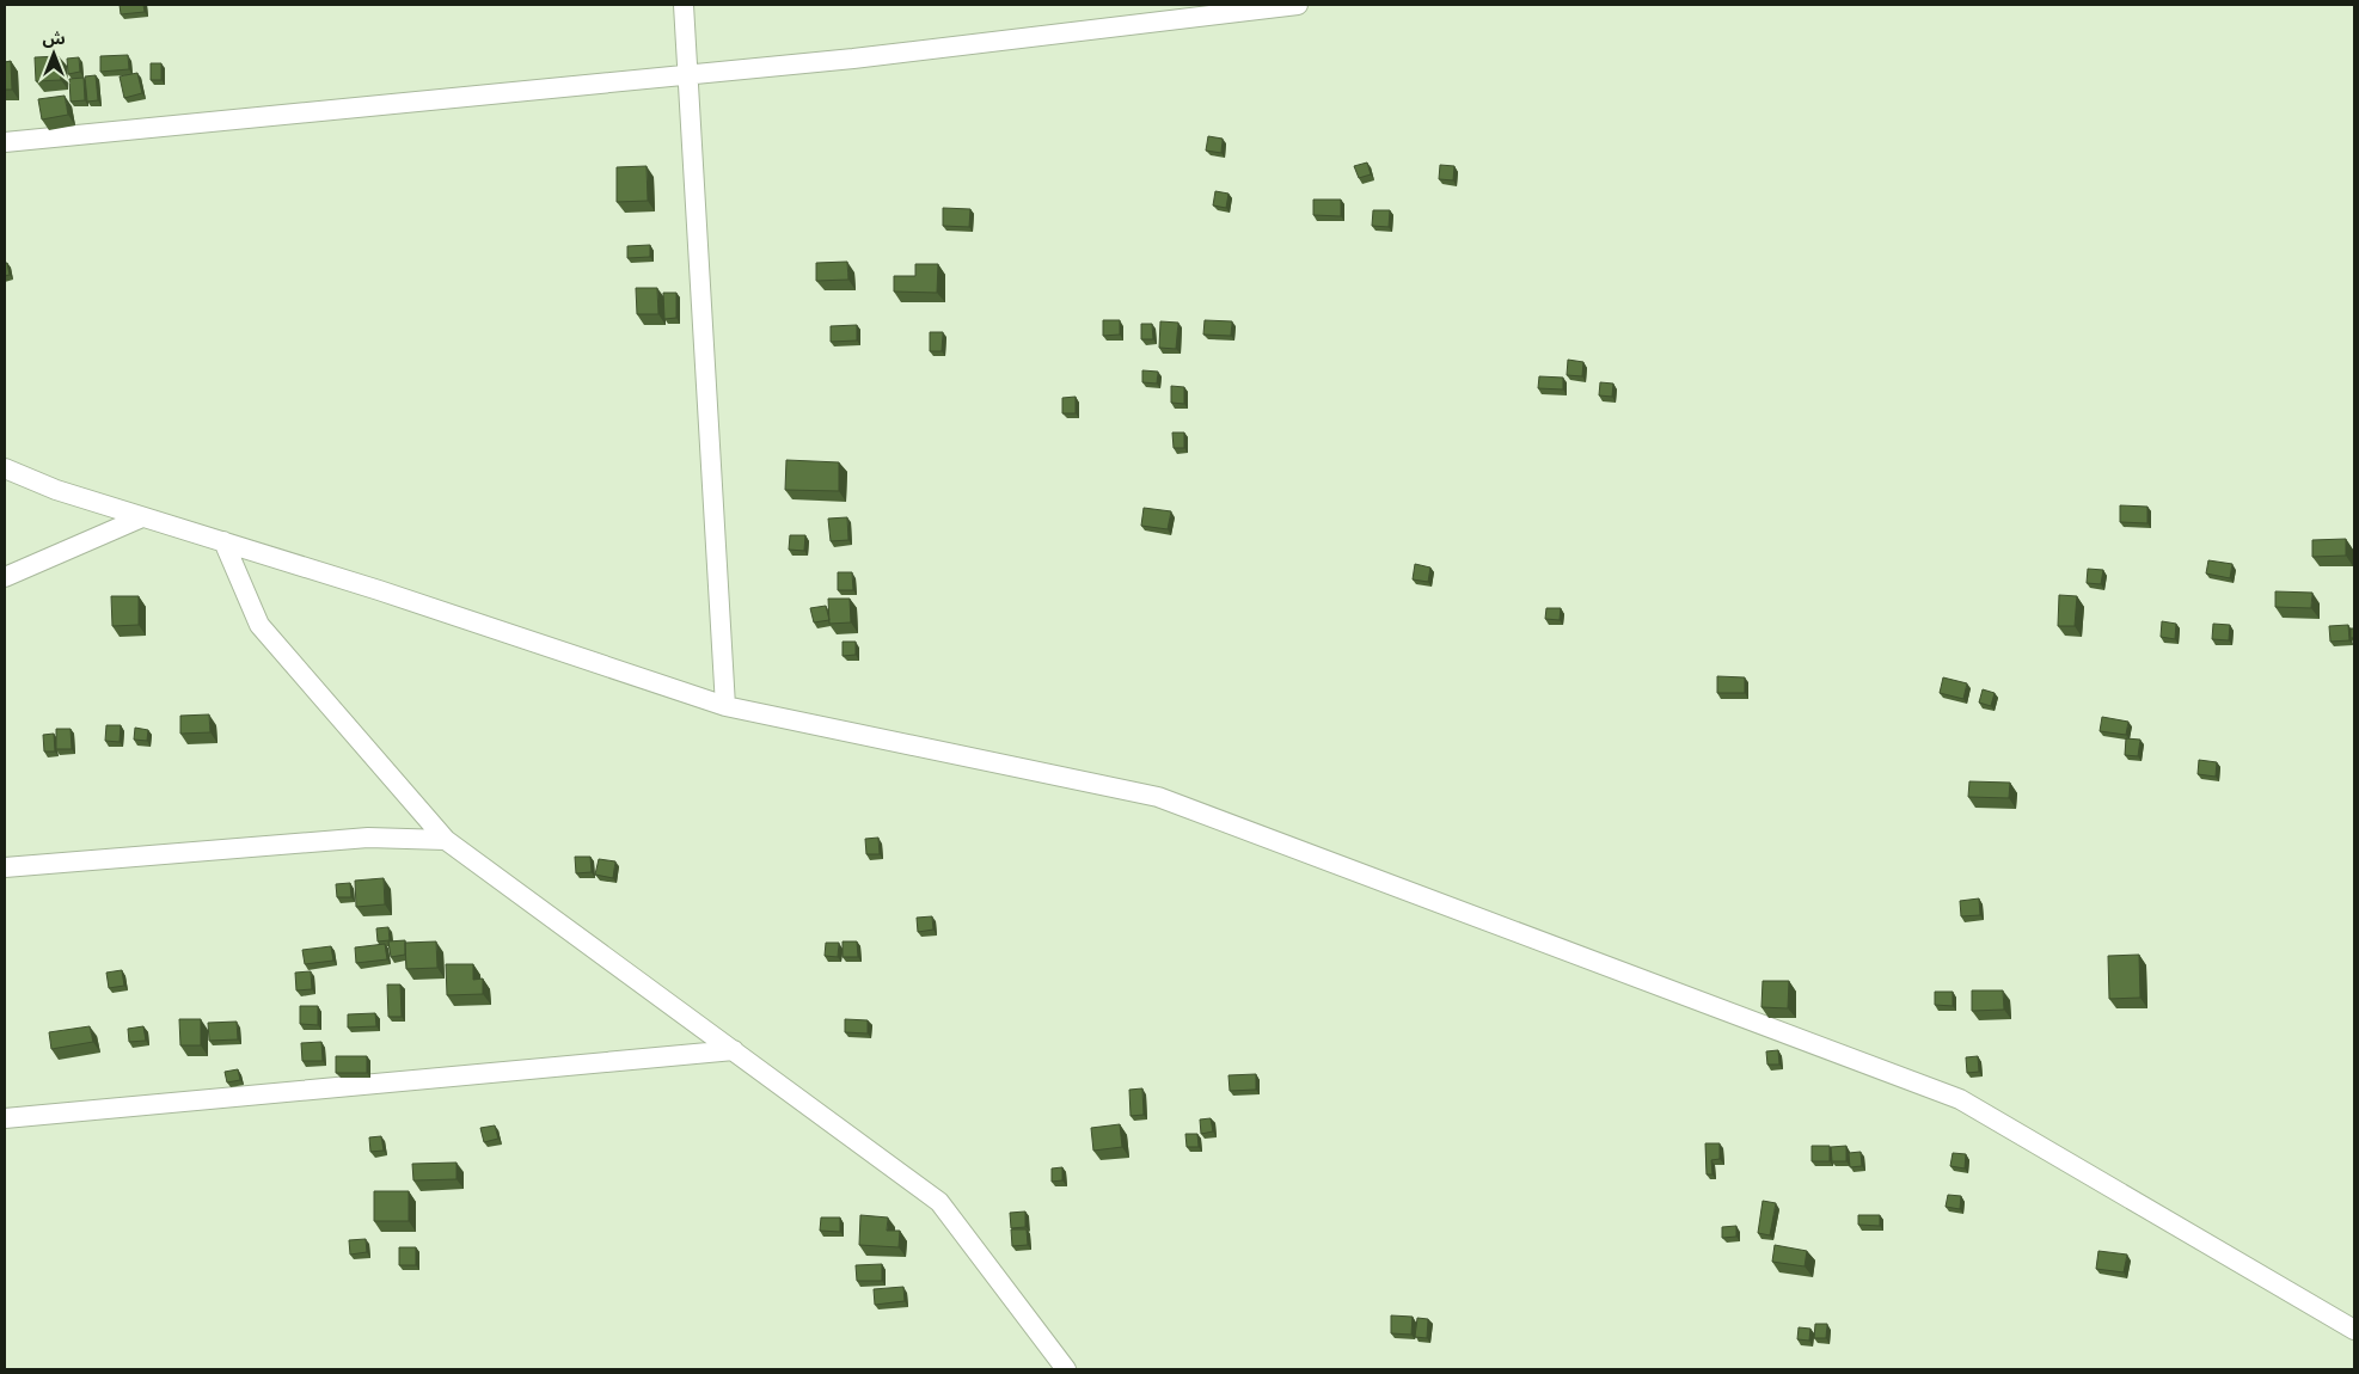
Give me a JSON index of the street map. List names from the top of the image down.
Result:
{
  "north": "top"
}
